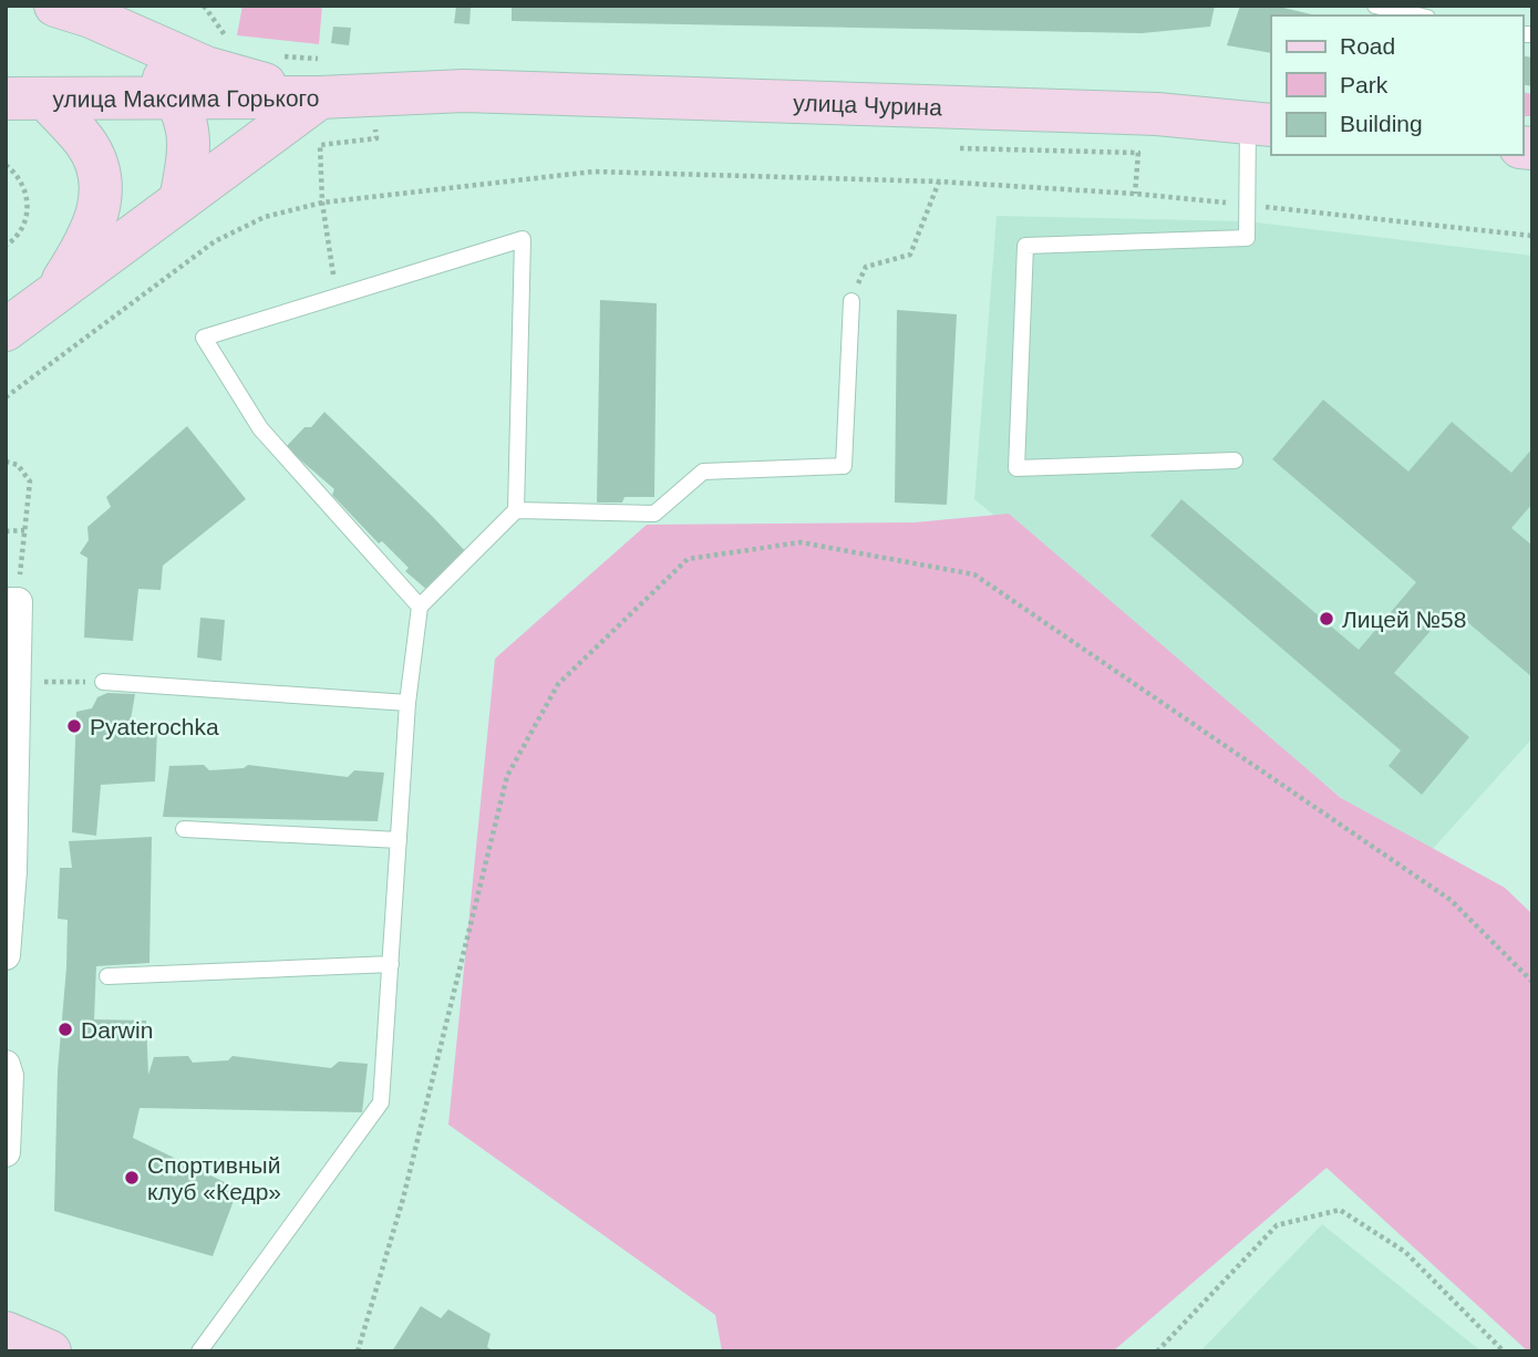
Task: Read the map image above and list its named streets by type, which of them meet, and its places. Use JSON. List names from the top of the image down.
{
  "streets": {
    "street": ["улица Максима Горького", "улица Чурина"]
  },
  "crossings": [
    ["улица Максима Горького", "улица Чурина"]
  ],
  "places": [
    "Лицей №58",
    "Pyaterochka",
    "Darwin",
    "Спортивный клуб «Кедр»"
  ],
  "legend": ["Road", "Park", "Building"]
}
